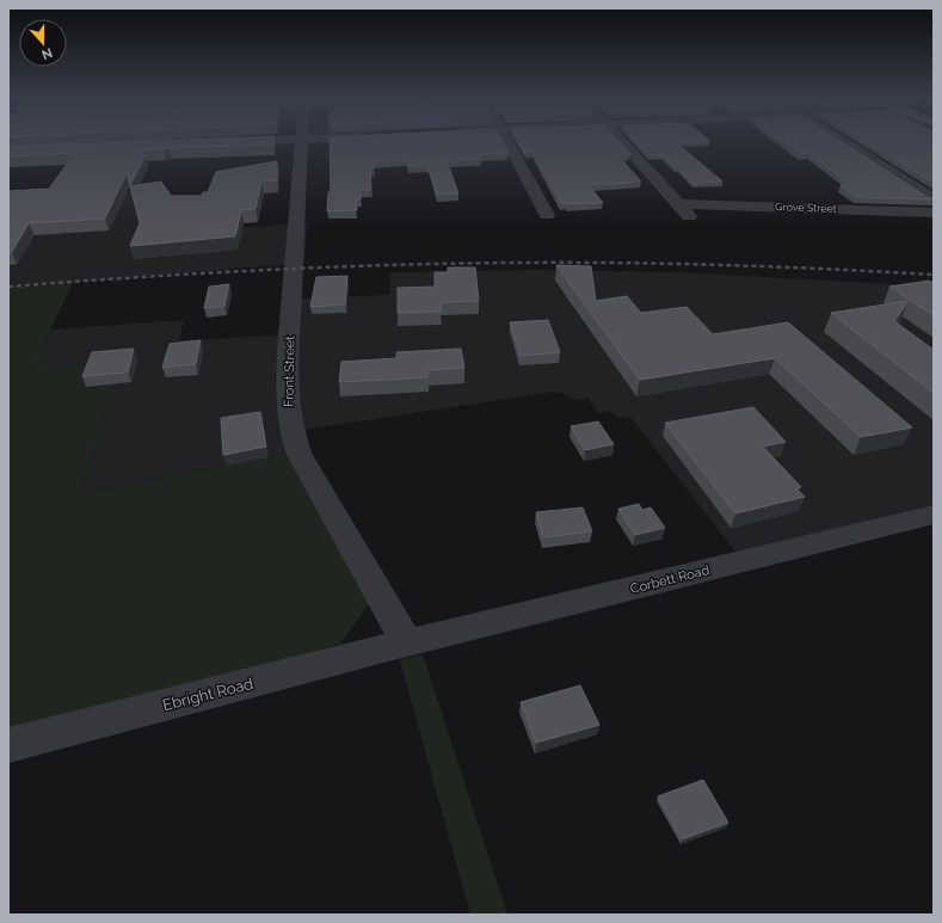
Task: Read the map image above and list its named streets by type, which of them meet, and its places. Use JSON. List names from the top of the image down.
{
  "streets": {
    "street": [
      "Grove Street",
      "Front Street",
      "Corbett Road",
      "Ebright Road"
    ]
  },
  "crossings": [
    ["Front Street", "Corbett Road"],
    ["Front Street", "Ebright Road"],
    ["Corbett Road", "Ebright Road"]
  ],
  "north": "bottom"
}
